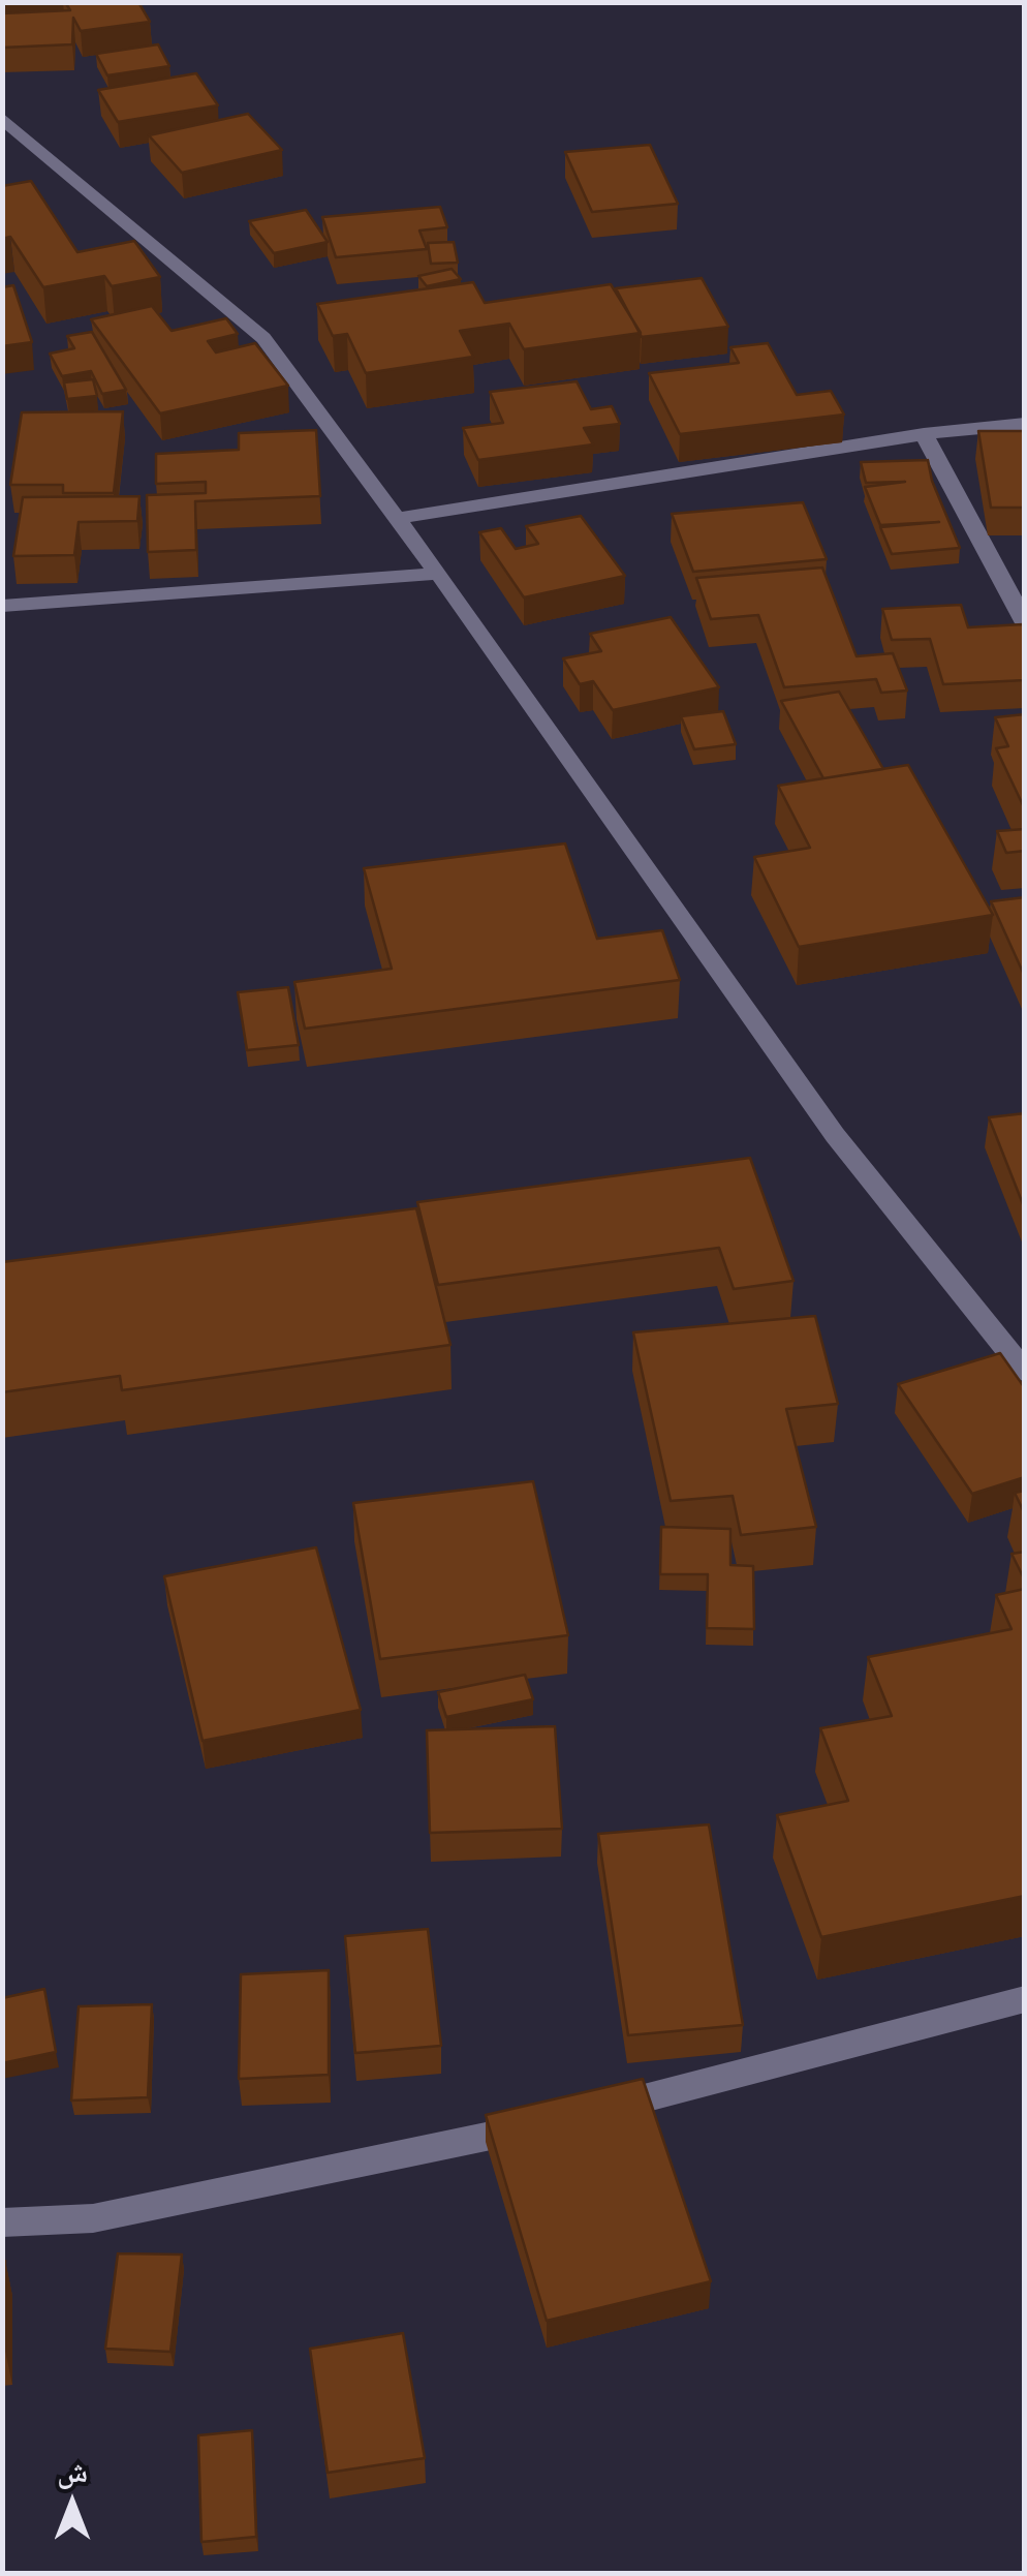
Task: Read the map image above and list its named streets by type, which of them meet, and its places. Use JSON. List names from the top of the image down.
{
  "north": "top"
}
